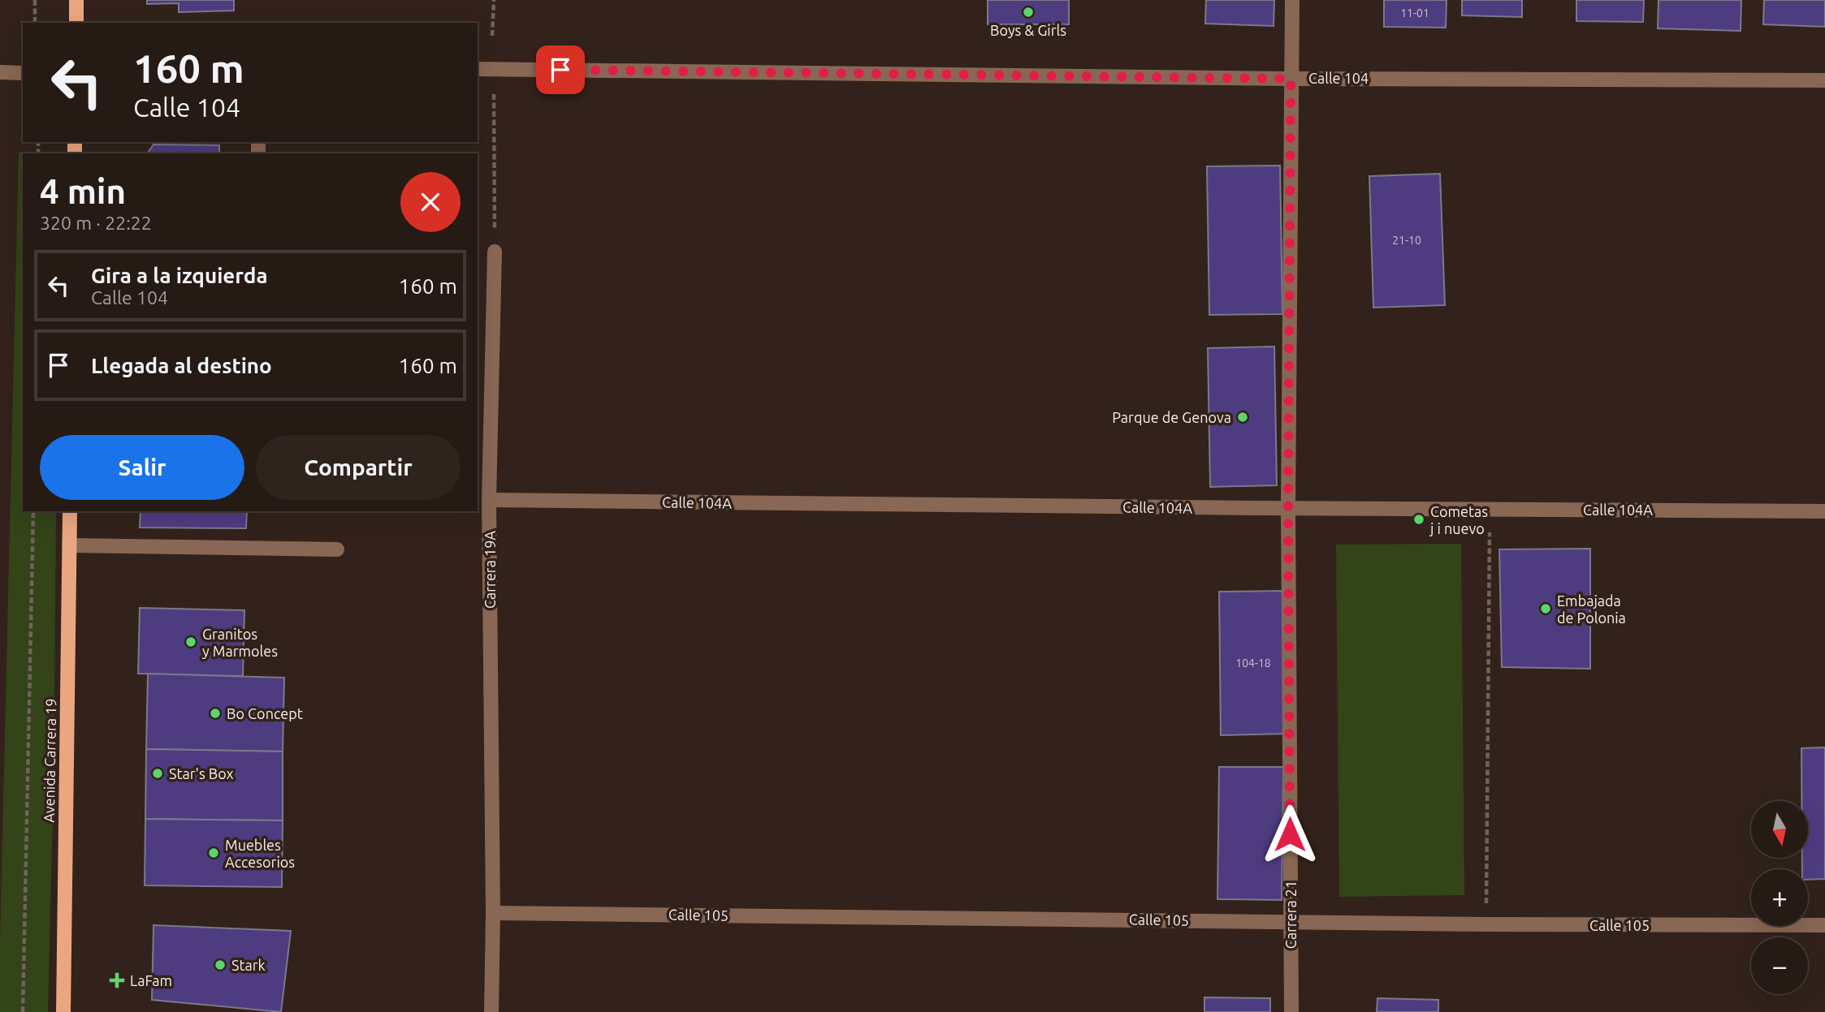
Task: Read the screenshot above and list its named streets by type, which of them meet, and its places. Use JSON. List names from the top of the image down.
{
  "streets": {
    "main road": ["Avenida Carrera 19"],
    "street": [
      "Calle 104",
      "Calle 104A",
      "Carrera 19A",
      "Calle 105",
      "Carrera 21"
    ]
  },
  "crossings": [
    ["Calle 104", "Carrera 21"],
    ["Calle 104A", "Carrera 19A"],
    ["Calle 104A", "Carrera 21"],
    ["Carrera 19A", "Calle 105"],
    ["Calle 105", "Carrera 21"]
  ],
  "places": {
    "other": [
      "Boys & Girls",
      "Parque de Genova",
      "Cometas j i nuevo",
      "Embajada de Polonia",
      "Granitos y Marmoles",
      "Bo Concept",
      "Star's Box",
      "Muebles Accesorios",
      "Stark"
    ],
    "health": ["LaFam"]
  },
  "house_numbers": ["11-01", "21-10", "104-18"],
  "north": "bottom",
  "page": {
    "turn": ["160 m", "Calle 104"],
    "heading": ["4 min", "320 m · 22:22"],
    "list": [
      {
        "name": "Gira a la izquierda",
        "note": "Calle 104",
        "value": "160 m"
      },
      {
        "name": "Llegada al destino",
        "value": "160 m"
      }
    ],
    "buttons": ["Salir", "Compartir"],
    "map_buttons": ["+", "−"]
  }
}
